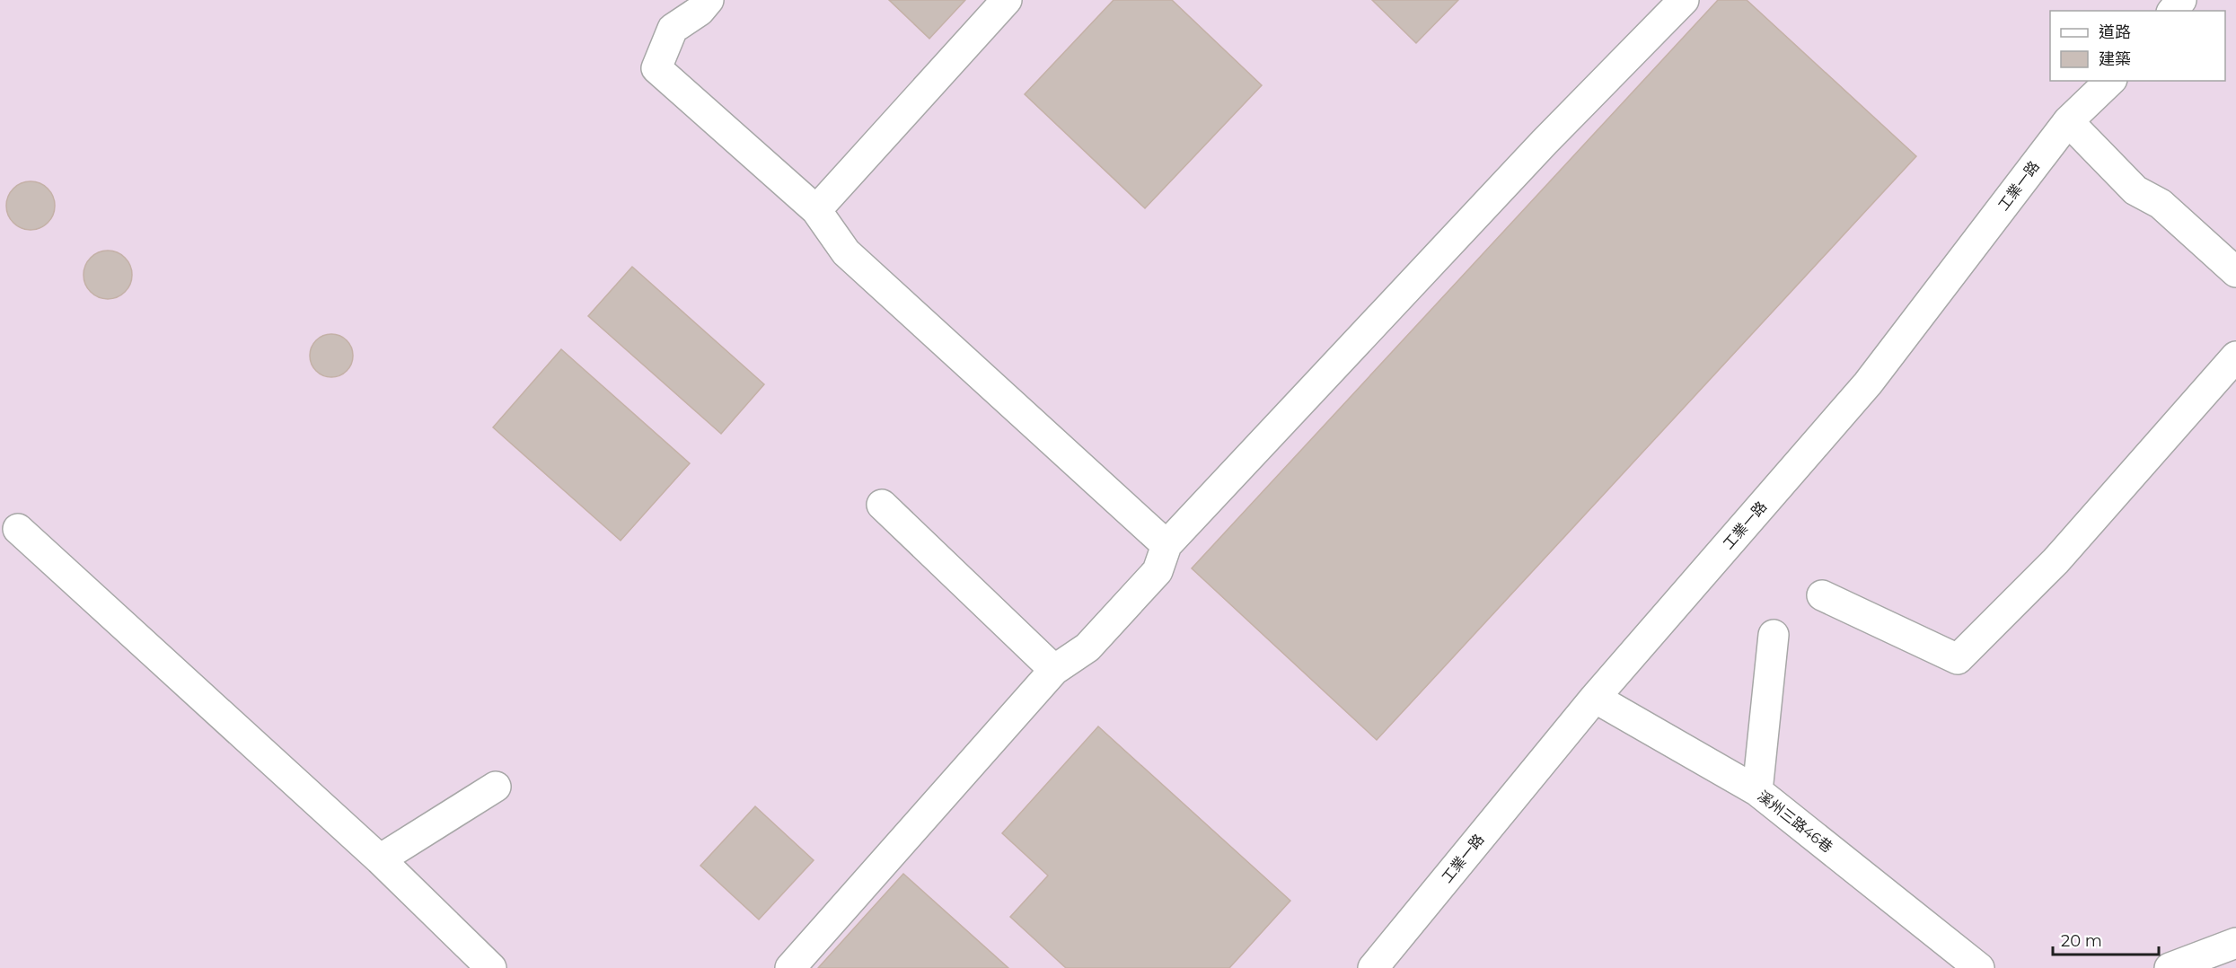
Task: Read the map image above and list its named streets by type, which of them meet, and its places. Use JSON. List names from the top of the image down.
{
  "streets": {
    "street": ["工業一路", "溪州三路46巷"]
  },
  "crossings": [
    ["工業一路", "溪州三路46巷"]
  ],
  "legend": ["道路", "建築"],
  "scale_bar": "20 m"
}
